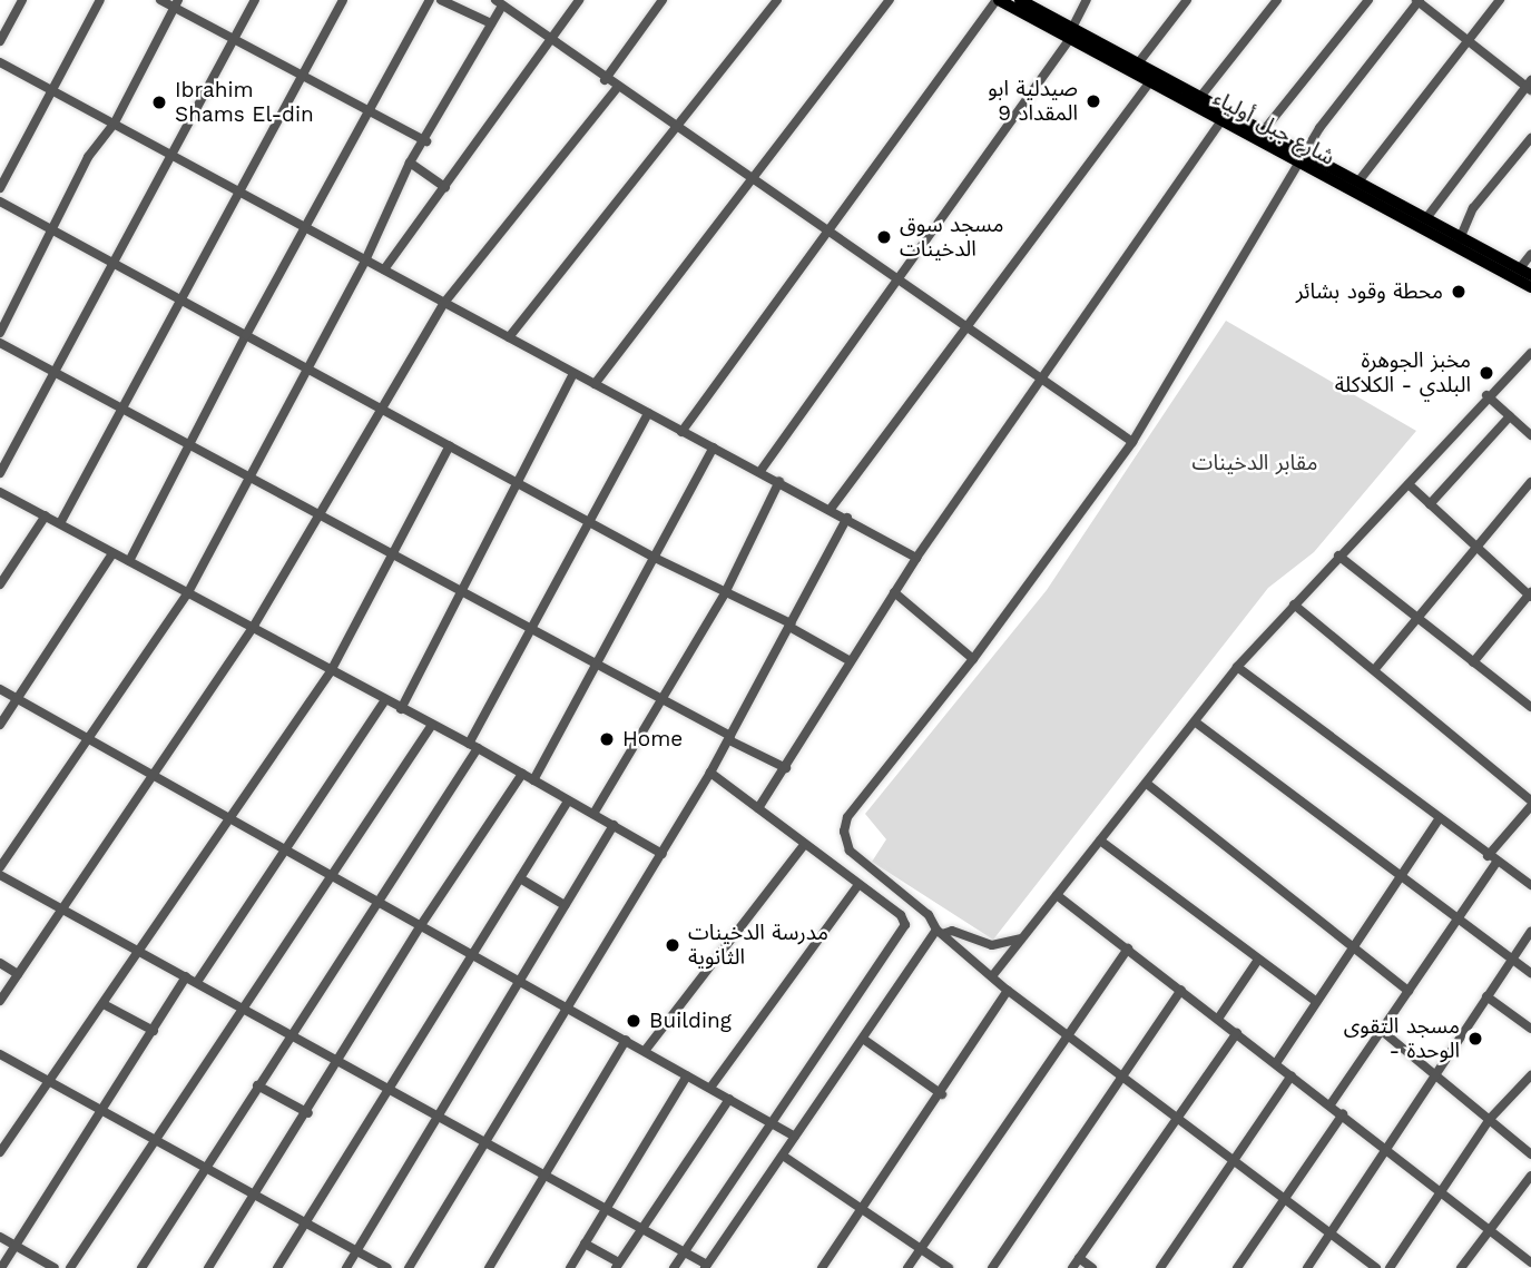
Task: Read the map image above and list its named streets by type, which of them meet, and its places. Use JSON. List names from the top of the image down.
{
  "streets": {
    "main road": ["شارع جبل أولياء"]
  },
  "parks": ["مقابر الدخينات"],
  "places": [
    "صيدلية ابو المقداد 9",
    "Ibrahim Shams El-din",
    "مسجد سوق الدخينات",
    "محطة وقود بشائر",
    "مخبز الجوهرة البلدي - الكلاكلة",
    "Home",
    "مدرسة الدخينات الثانوية",
    "Building",
    "مسجد التقوى - الوحدة"
  ]
}
